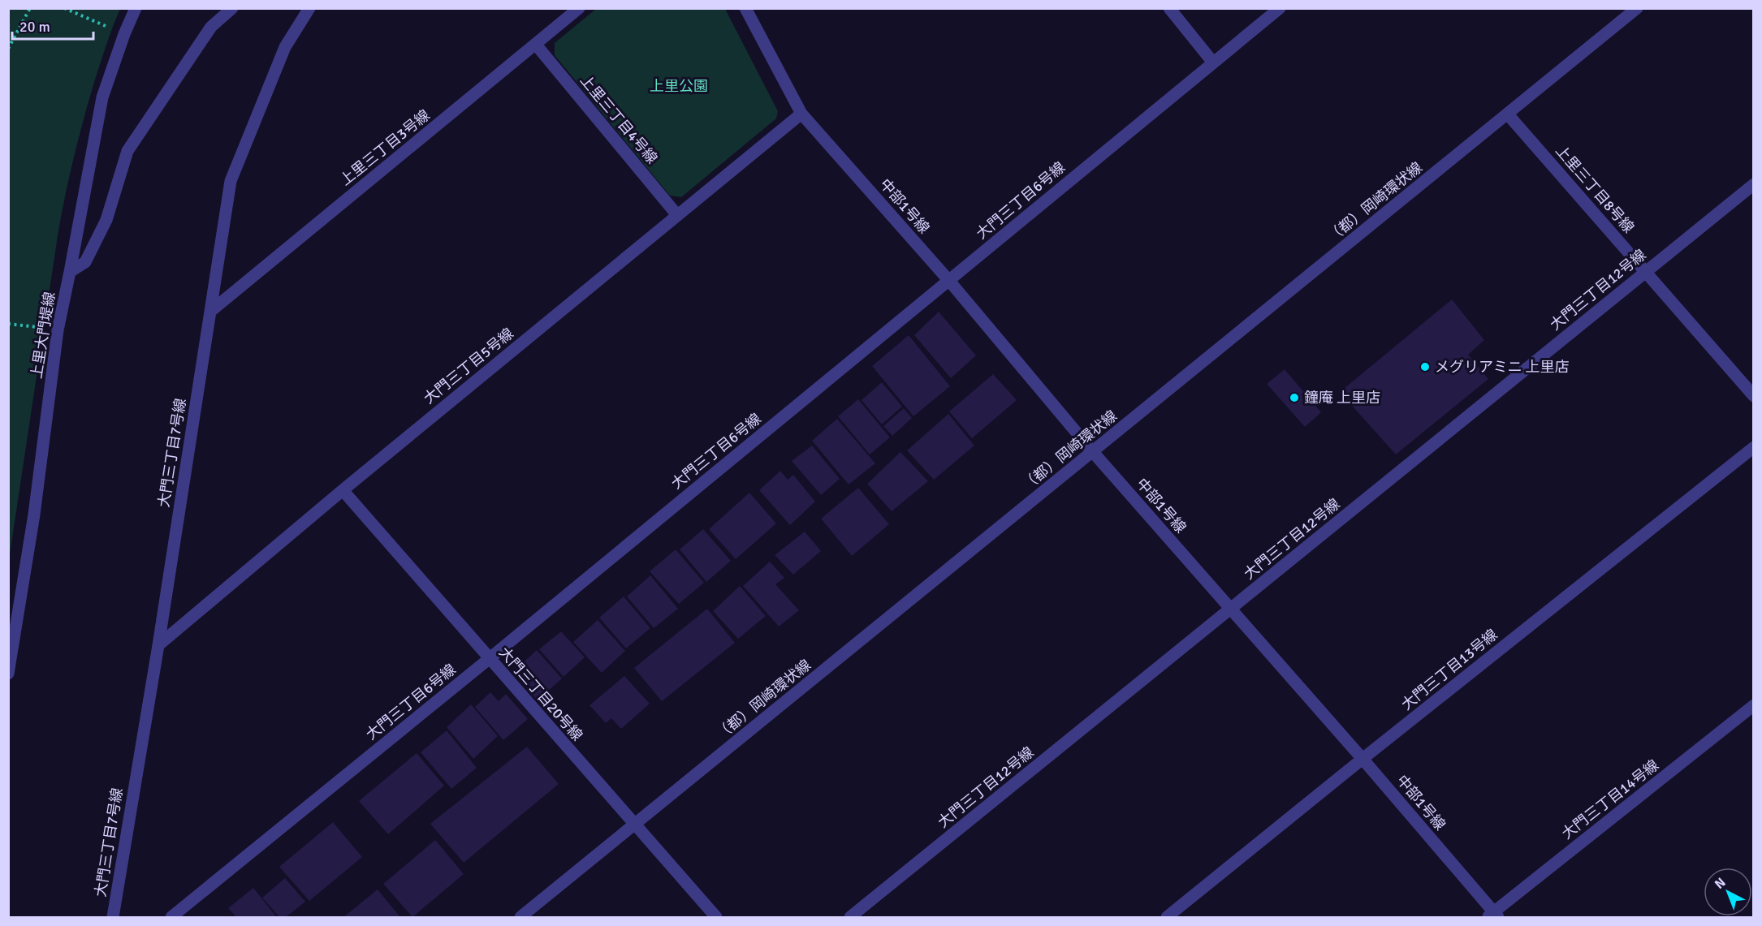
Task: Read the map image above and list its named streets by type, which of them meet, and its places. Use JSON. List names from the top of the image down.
{
  "streets": {
    "street": [
      "上里三丁目4号線",
      "上里三丁目3号線",
      "上里三丁目8号線",
      "大門三丁目6号線",
      "（都）岡崎環状線",
      "中部1号線",
      "大門三丁目12号線",
      "上里大門堤線",
      "大門三丁目5号線",
      "大門三丁目7号線",
      "大門三丁目13号線",
      "大門三丁目20号線",
      "大門三丁目14号線"
    ]
  },
  "crossings": [
    ["上里三丁目4号線", "上里三丁目3号線"],
    ["上里三丁目4号線", "大門三丁目5号線"],
    ["上里三丁目3号線", "大門三丁目7号線"],
    ["上里三丁目8号線", "（都）岡崎環状線"],
    ["上里三丁目8号線", "大門三丁目12号線"],
    ["大門三丁目6号線", "中部1号線"],
    ["大門三丁目6号線", "大門三丁目20号線"],
    ["（都）岡崎環状線", "中部1号線"],
    ["（都）岡崎環状線", "大門三丁目20号線"],
    ["中部1号線", "大門三丁目12号線"],
    ["中部1号線", "大門三丁目5号線"],
    ["中部1号線", "大門三丁目13号線"],
    ["中部1号線", "大門三丁目14号線"],
    ["大門三丁目5号線", "大門三丁目7号線"],
    ["大門三丁目5号線", "大門三丁目20号線"]
  ],
  "parks": ["上里公園"],
  "places": ["メグリアミニ 上里店", "鐘庵 上里店"],
  "scale_bar": "20 m",
  "north": "top left"
}
